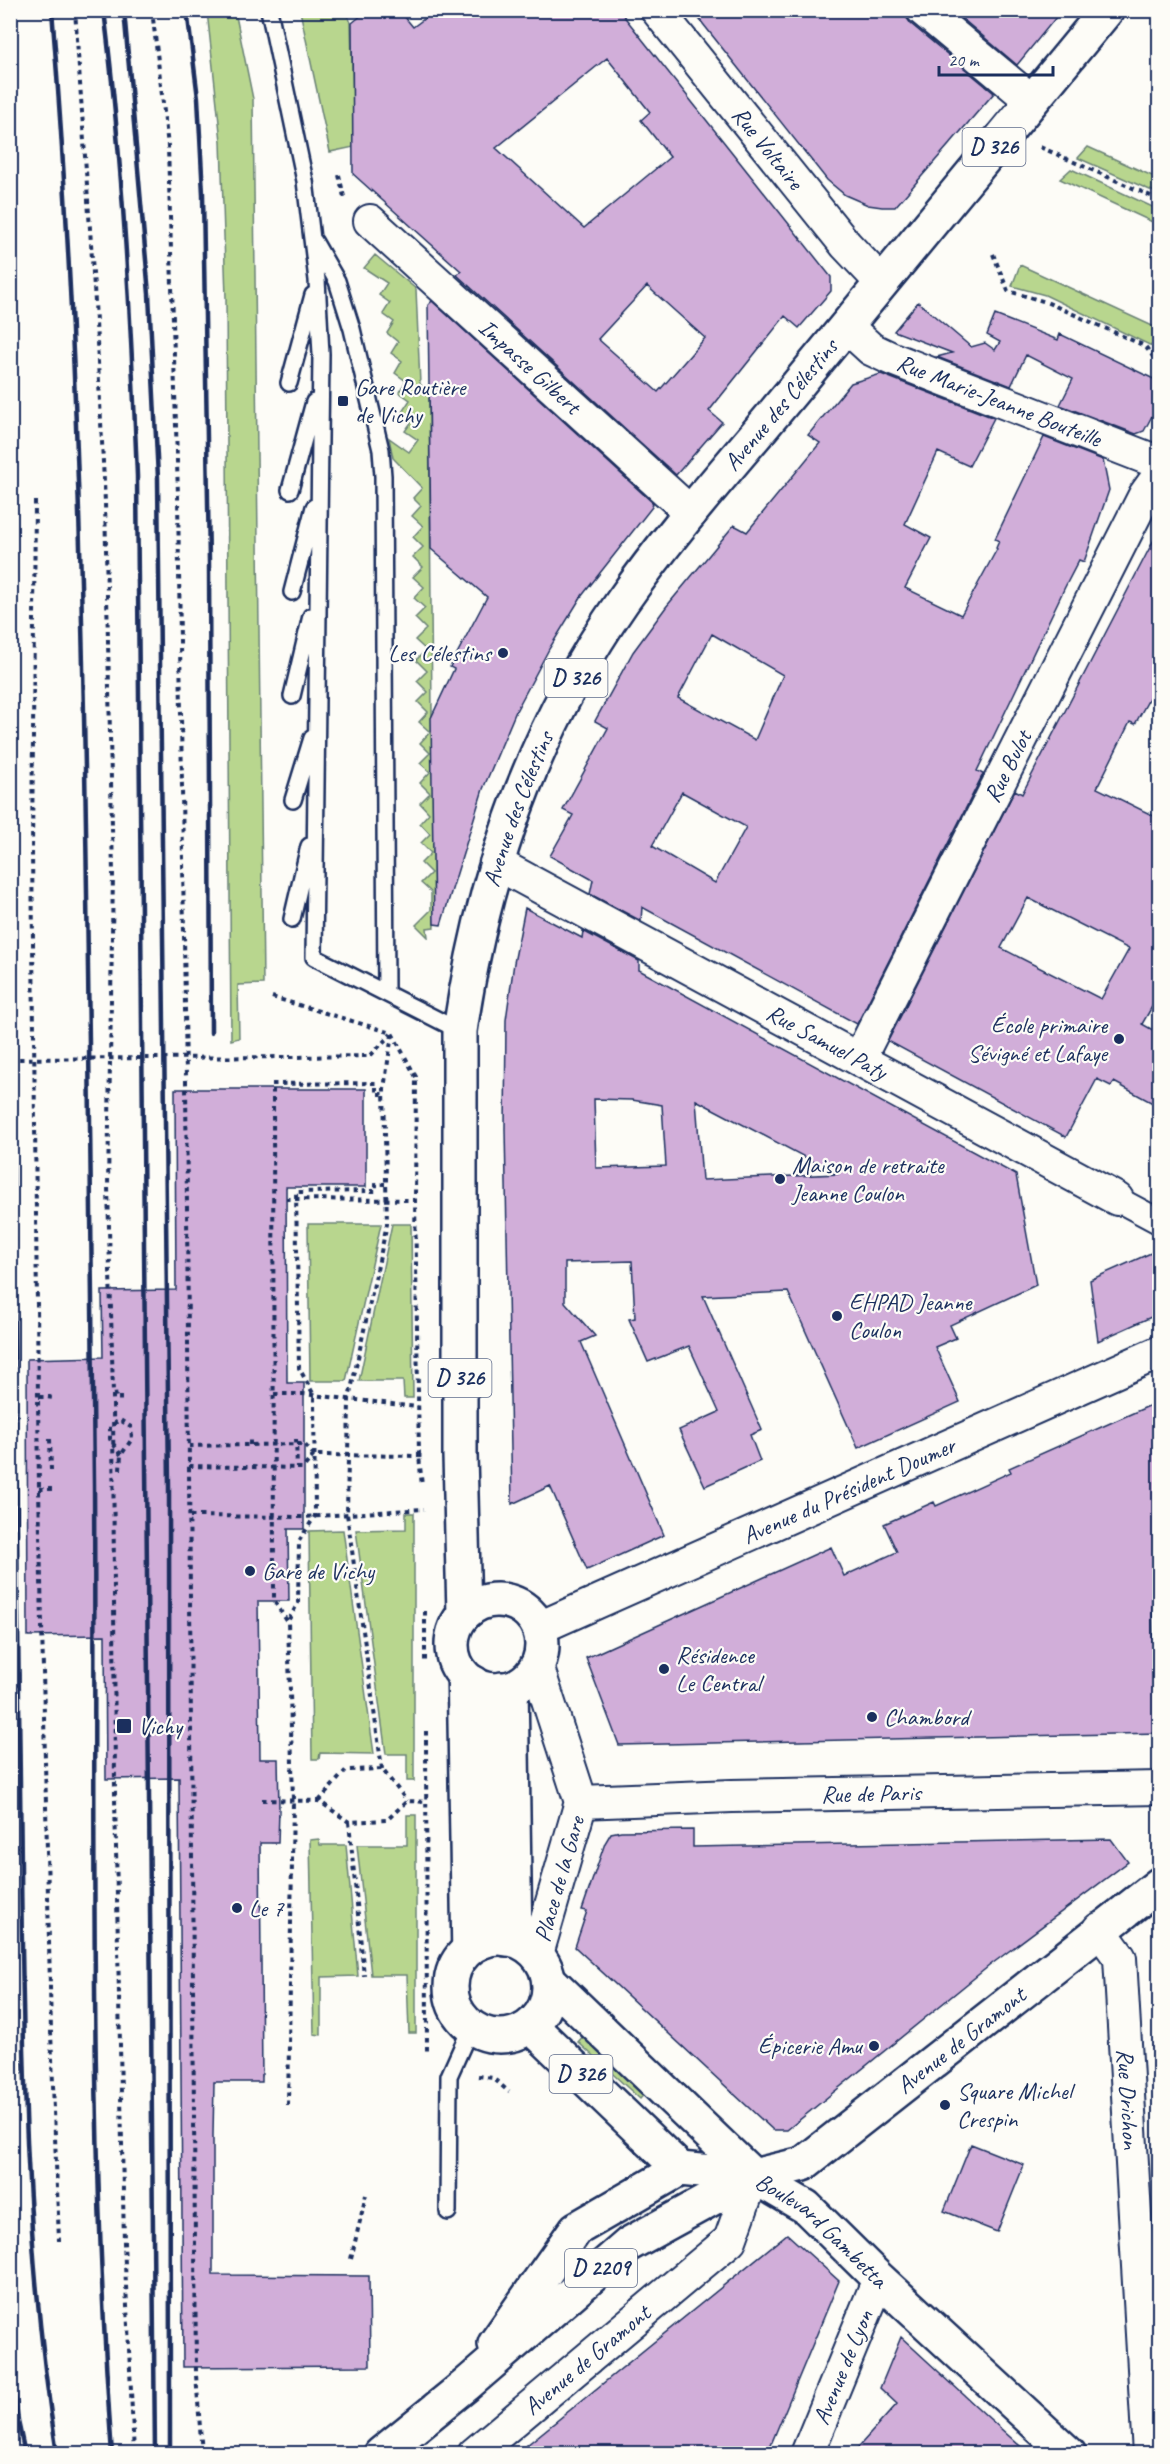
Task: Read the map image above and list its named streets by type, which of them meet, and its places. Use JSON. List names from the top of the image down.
{
  "streets": {
    "main road": [
      "D 326",
      "Avenue des Célestins",
      "Place de la Gare",
      "Avenue de Gramont",
      "Boulevard Gambetta",
      "D 2209"
    ],
    "street": [
      "Rue Voltaire",
      "Impasse Gilbert",
      "Rue Marie-Jeanne Bouteille",
      "Rue Bulot",
      "Rue Samuel Paty",
      "Avenue du Président Doumer",
      "Rue de Paris",
      "Rue Drichon",
      "Avenue de Lyon"
    ]
  },
  "crossings": [
    ["Rue Voltaire", "Avenue des Célestins"],
    ["D 326", "Place de la Gare"],
    ["D 326", "Avenue de Gramont"],
    ["D 326", "Boulevard Gambetta"],
    ["Impasse Gilbert", "Avenue des Célestins"],
    ["Rue Marie-Jeanne Bouteille", "Avenue des Célestins"],
    ["Avenue des Célestins", "Rue Samuel Paty"],
    ["Avenue des Célestins", "Avenue du Président Doumer"],
    ["Avenue des Célestins", "Place de la Gare"],
    ["Rue Bulot", "Rue Samuel Paty"],
    ["Avenue du Président Doumer", "Place de la Gare"],
    ["Rue de Paris", "Place de la Gare"],
    ["Place de la Gare", "Boulevard Gambetta"],
    ["Avenue de Gramont", "Rue Drichon"],
    ["Avenue de Gramont", "Boulevard Gambetta"],
    ["Boulevard Gambetta", "Avenue de Lyon"]
  ],
  "places": {
    "transit": ["Gare Routière de Vichy", "Vichy"],
    "other": [
      "Les Célestins",
      "École primaire Sévigné et Lafaye",
      "Maison de retraite Jeanne Coulon",
      "EHPAD Jeanne Coulon",
      "Gare de Vichy",
      "Résidence Le Central",
      "Chambord",
      "Le 7",
      "Épicerie Amu",
      "Square Michel Crespin"
    ]
  },
  "scale_bar": "20 m"
}
